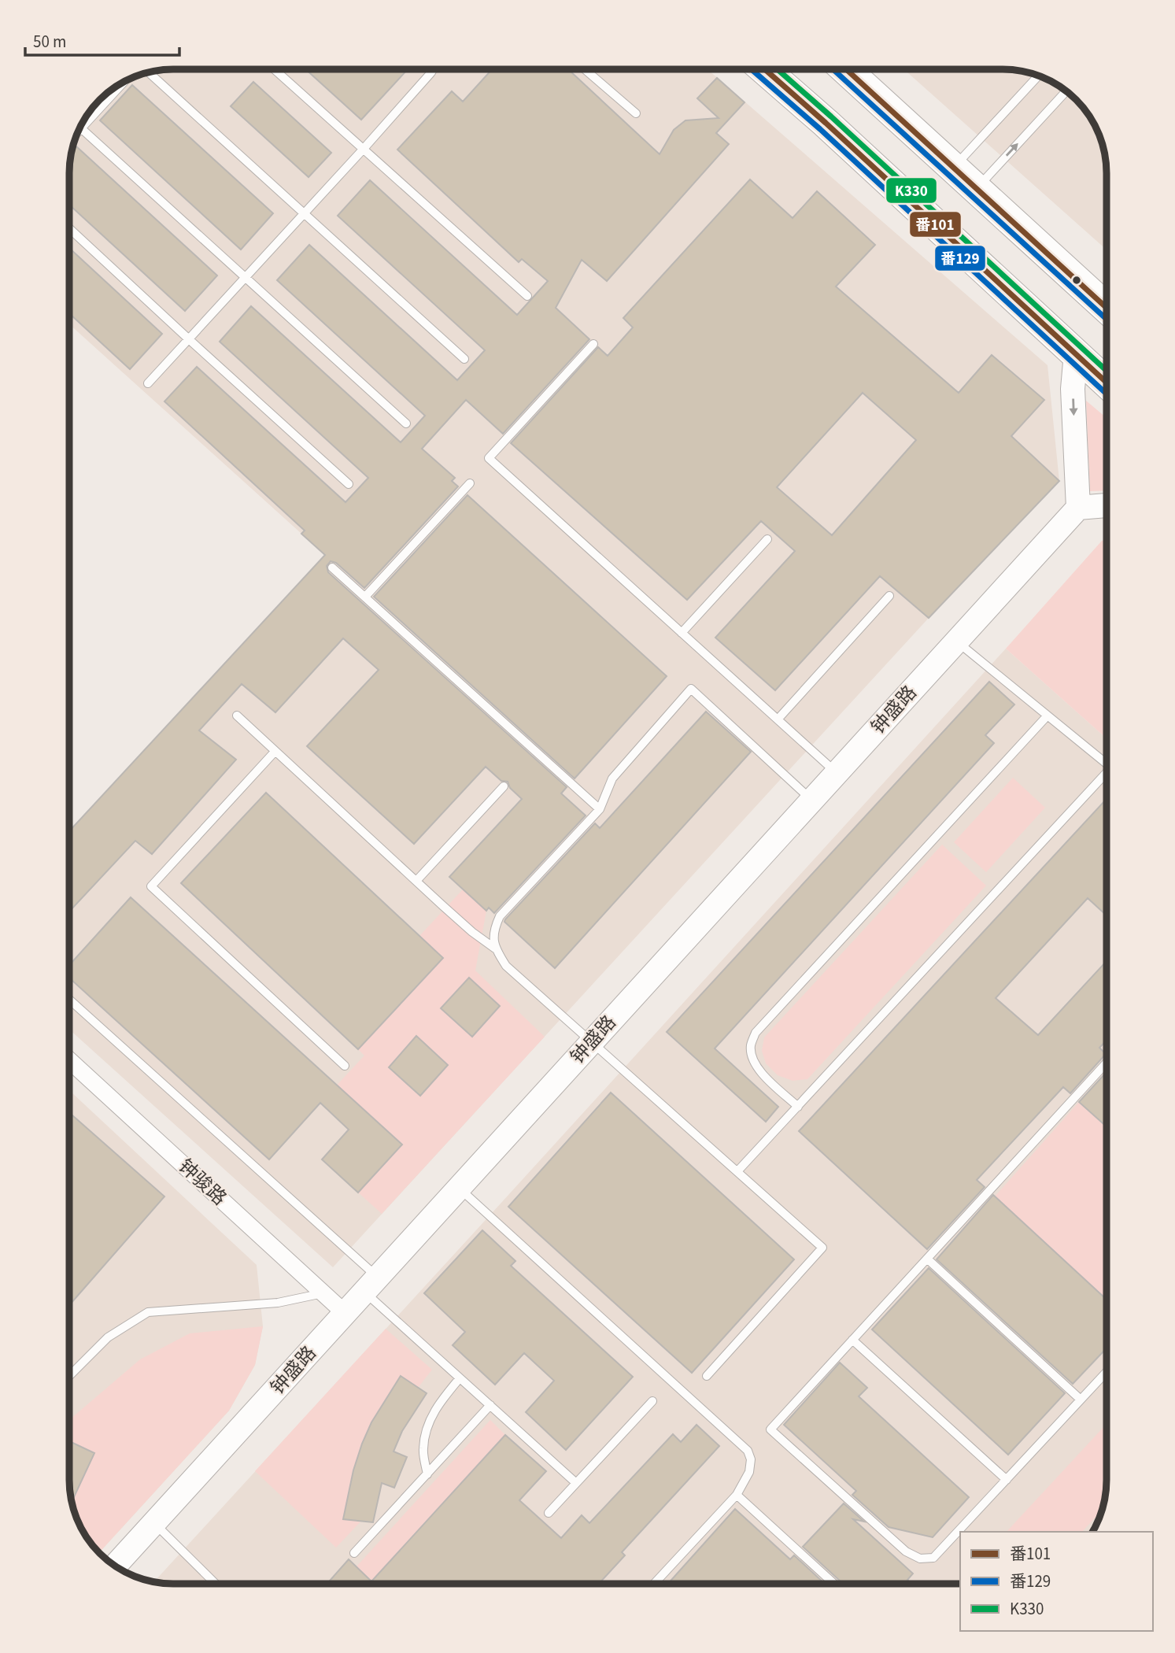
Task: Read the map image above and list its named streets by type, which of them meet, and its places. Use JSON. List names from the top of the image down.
{
  "streets": {
    "street": ["钟盛路", "钟骏路"]
  },
  "crossings": [
    ["钟盛路", "钟骏路"]
  ],
  "lines": ["transit line 番101", "transit line 番129", "transit line K330"],
  "legend": ["番101", "番129", "K330"],
  "scale_bar": "50 m"
}
